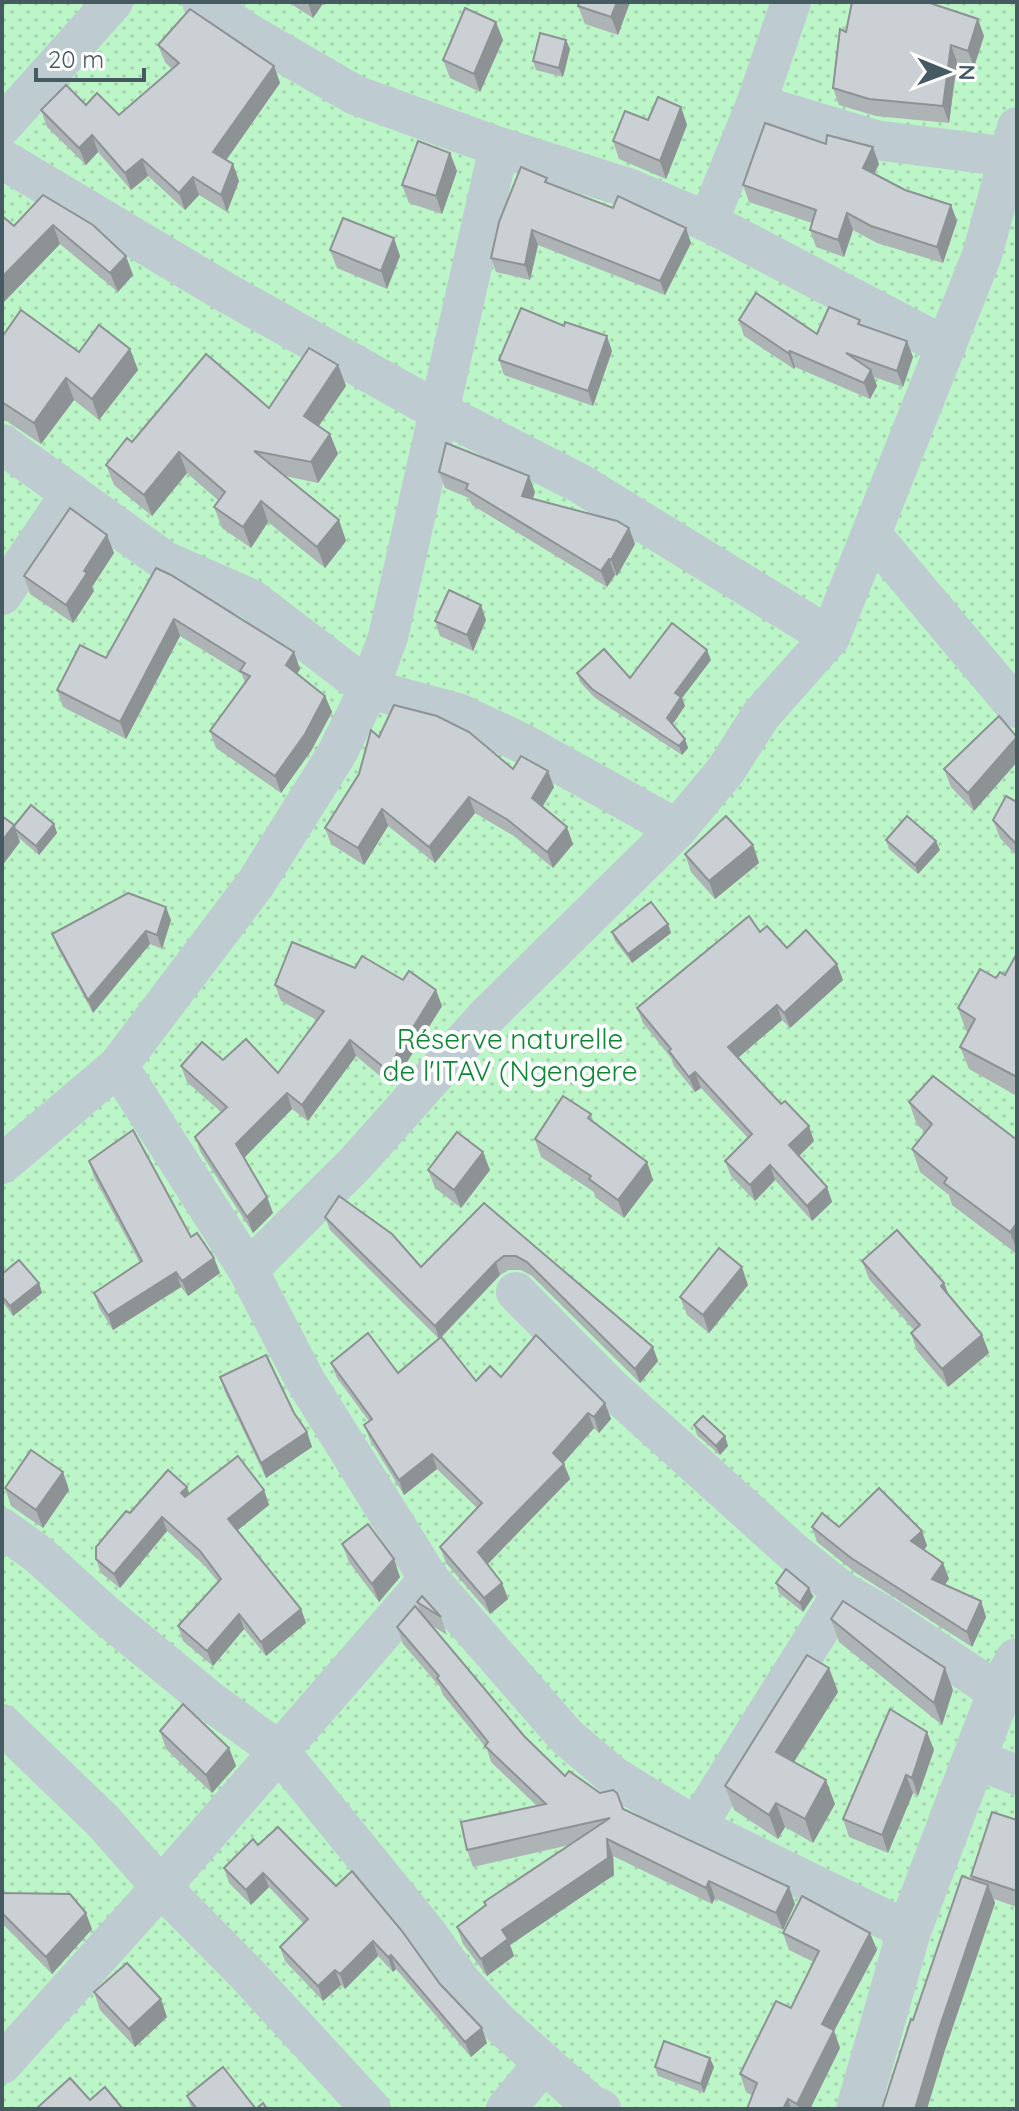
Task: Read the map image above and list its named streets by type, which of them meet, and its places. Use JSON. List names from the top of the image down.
{
  "parks": ["Réserve naturelle de l'ITAV (Ngengere"],
  "scale_bar": "20 m",
  "north": "right"
}
